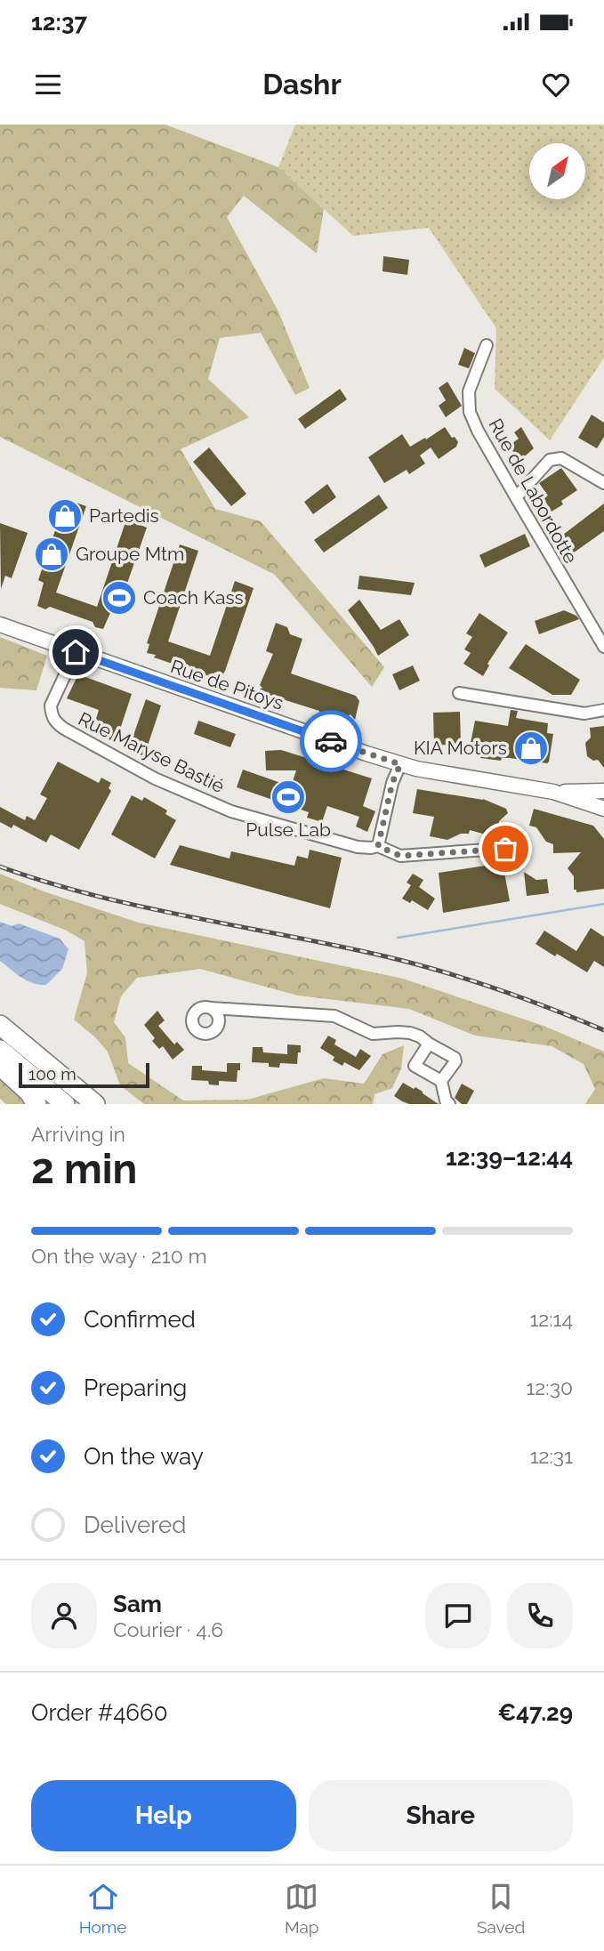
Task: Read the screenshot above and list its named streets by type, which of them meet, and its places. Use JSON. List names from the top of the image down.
{
  "streets": {
    "street": ["Rue de Labordotte", "Rue de Pitoys", "Rue Maryse Bastié"]
  },
  "crossings": [
    ["Rue de Pitoys", "Rue Maryse Bastié"]
  ],
  "places": {
    "shop": ["Partedis", "Groupe Mtm", "KIA Motors"],
    "sports": ["Coach Kass", "Pulse Lab"]
  },
  "scale_bar": "100 m",
  "north": "top right",
  "page": {
    "status": "12:37",
    "header": "Dashr",
    "scale": "100 m",
    "heading": ["2 min", "Arriving in", "12:39–12:44"],
    "panel": [
      "Sam",
      "Courier · 4.6",
      "Order #4660",
      "€47.29"
    ],
    "bar": "On the way · 210 m",
    "list": [
      ["Confirmed", "12:14"],
      ["Preparing", "12:30"],
      ["On the way", "12:31"],
      "Delivered"
    ],
    "buttons": ["Help", "Share"],
    "tabs": ["Home", "Map", "Saved"]
  }
}
